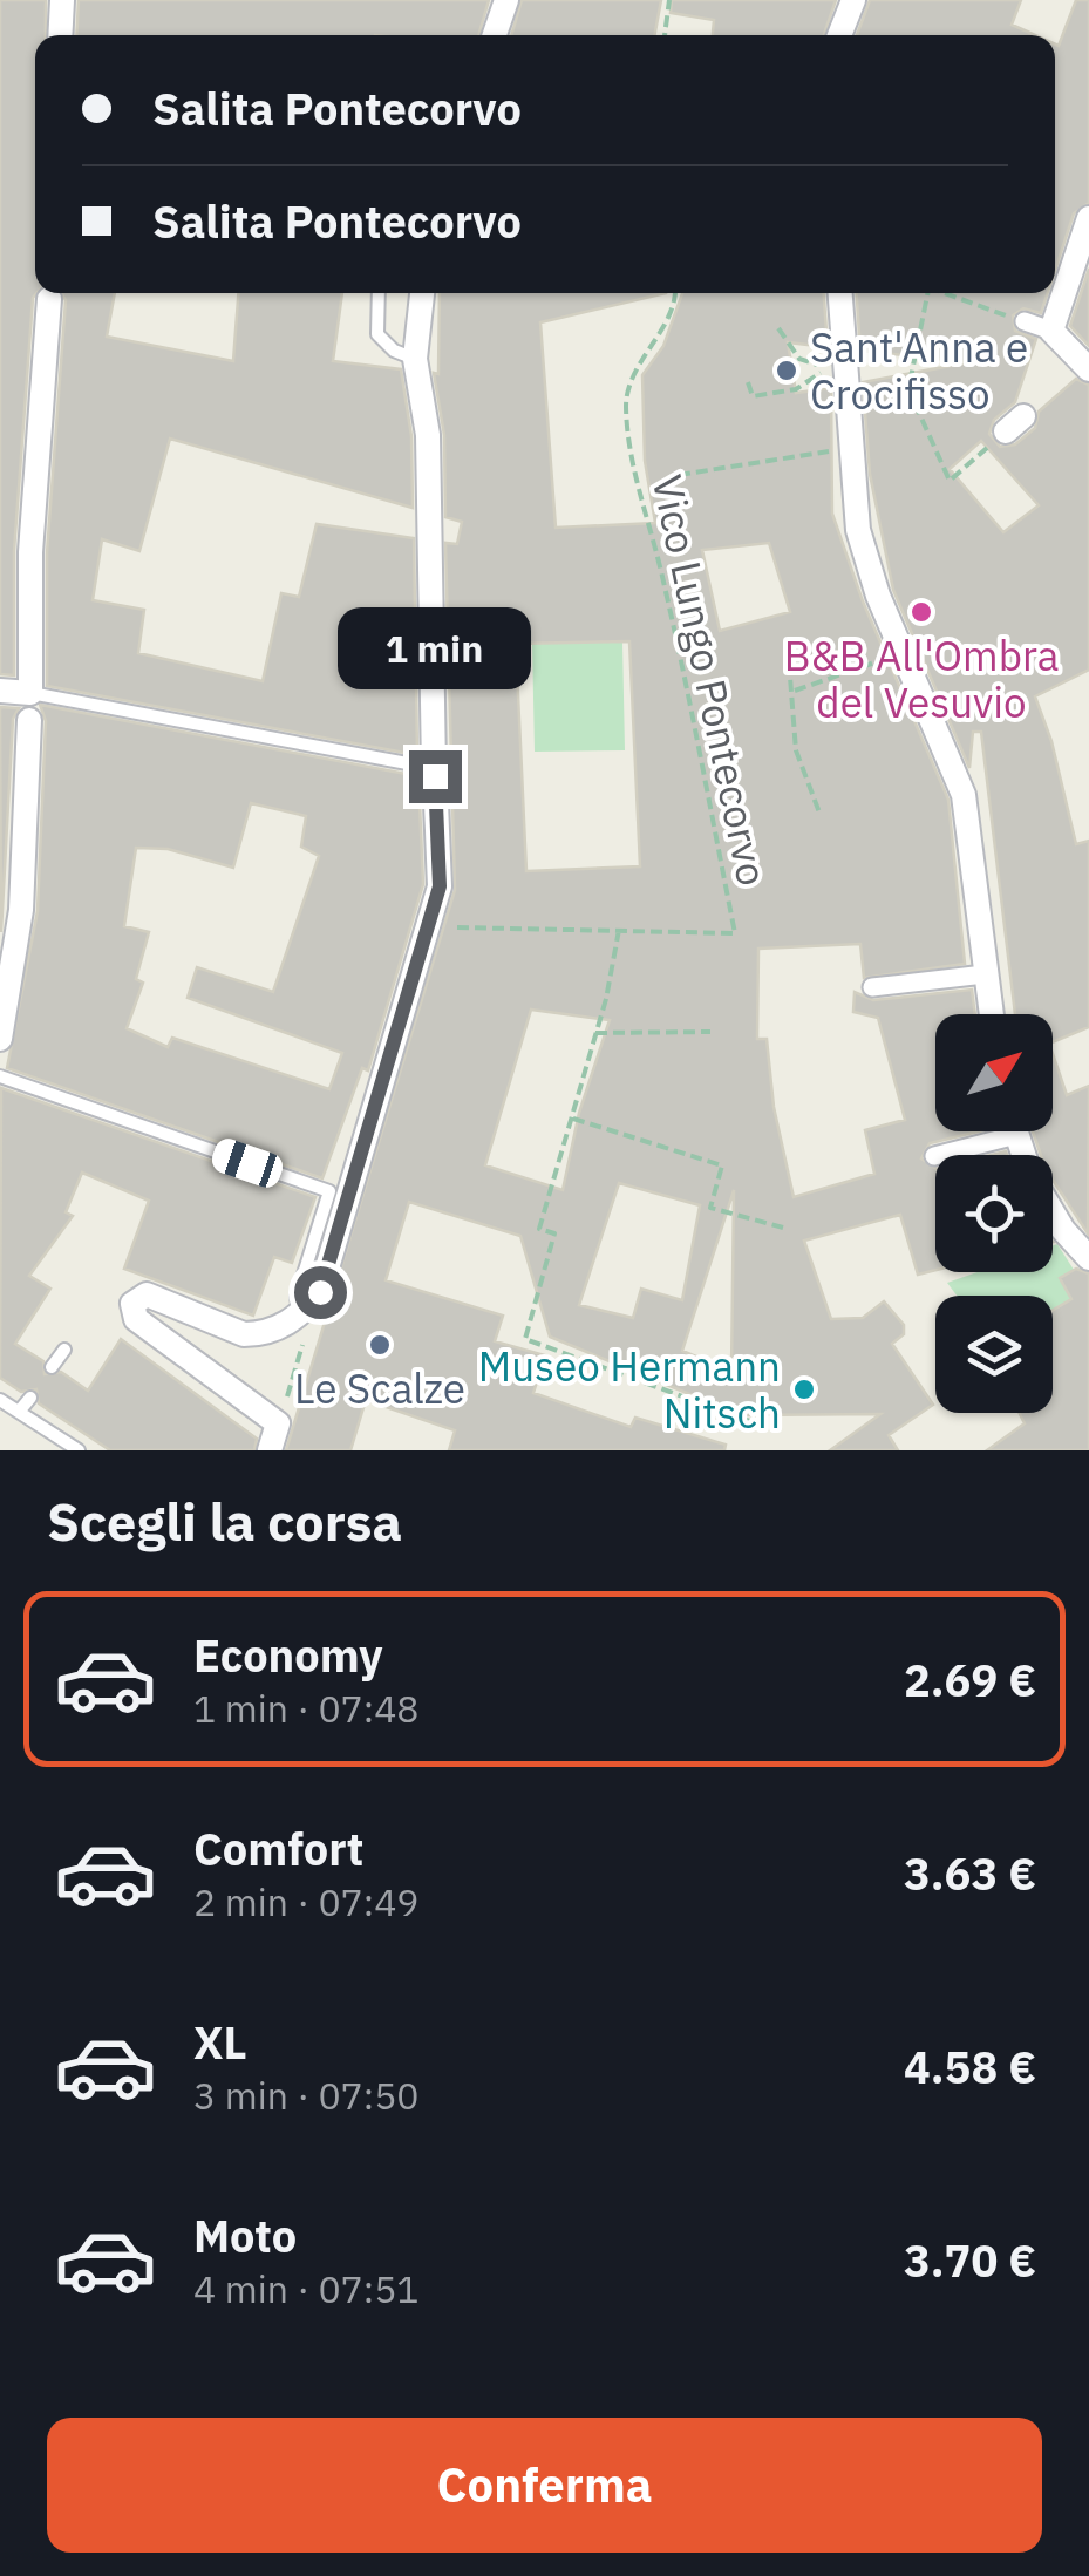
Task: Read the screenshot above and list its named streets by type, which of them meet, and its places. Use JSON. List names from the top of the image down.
{
  "streets": {
    "path": ["Vico Lungo Pontecorvo"]
  },
  "places": [
    "Sant'Anna e Crocifisso",
    "B&B All'Ombra del Vesuvio",
    "Le Scalze",
    "Museo Hermann Nitsch"
  ],
  "north": "top right",
  "page": {
    "banner": ["Salita Pontecorvo", "Salita Pontecorvo"],
    "bubble": "1 min",
    "heading": "Scegli la corsa",
    "list": [
      {
        "name": "Economy",
        "note": "1 min · 07:48",
        "value": "2.69 €"
      },
      {
        "name": "Comfort",
        "note": "2 min · 07:49",
        "value": "3.63 €"
      },
      {
        "name": "XL",
        "note": "3 min · 07:50",
        "value": "4.58 €"
      },
      {
        "name": "Moto",
        "note": "4 min · 07:51",
        "value": "3.70 €"
      }
    ],
    "buttons": "Conferma"
  }
}
